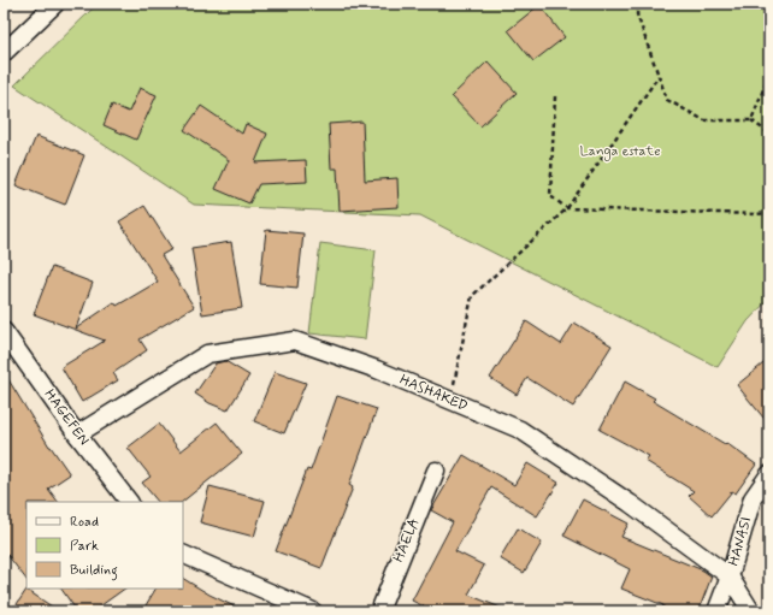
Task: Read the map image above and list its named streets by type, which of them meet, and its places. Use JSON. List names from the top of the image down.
{
  "streets": {
    "street": [
      "HASHAKED",
      "HAGEFEN",
      "HAELA",
      "HANASI"
    ]
  },
  "crossings": [
    ["HASHAKED", "HAGEFEN"],
    ["HASHAKED", "HANASI"]
  ],
  "parks": ["Langa estate"],
  "legend": ["Road", "Park", "Building"]
}
